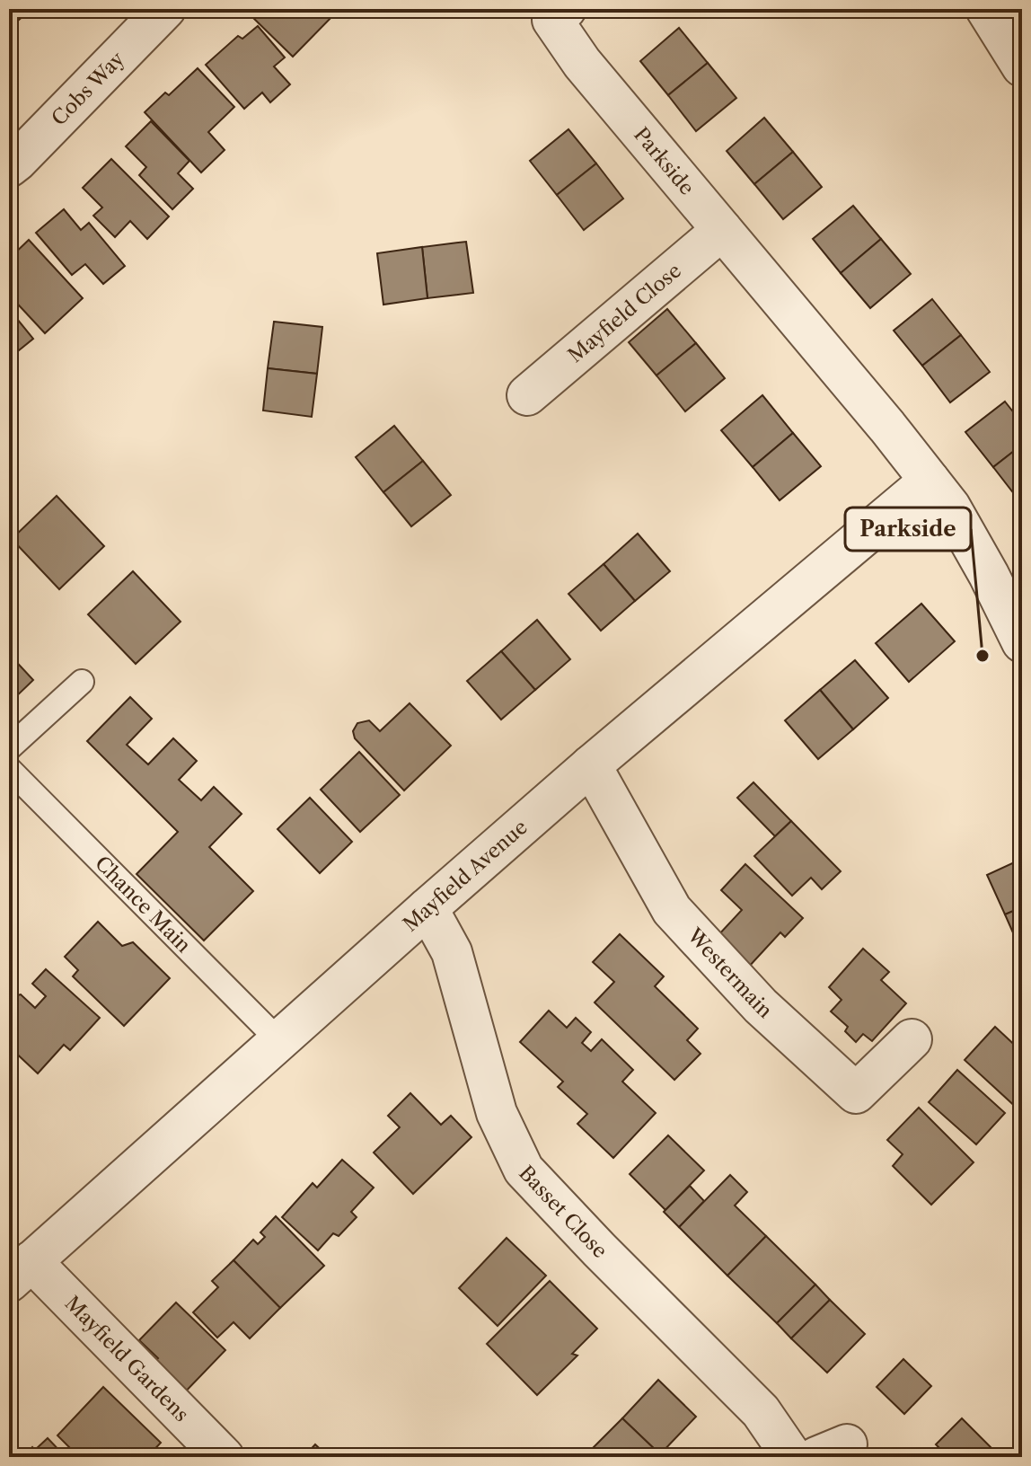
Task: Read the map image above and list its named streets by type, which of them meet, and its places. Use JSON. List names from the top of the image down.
{
  "streets": {
    "street": [
      "Cobs Way",
      "Parkside",
      "Mayfield Close",
      "Mayfield Avenue",
      "Westermain",
      "Basset Close",
      "Mayfield Gardens"
    ],
    "lane": ["Chance Main"]
  },
  "crossings": [
    ["Parkside", "Mayfield Close"],
    ["Parkside", "Mayfield Avenue"],
    ["Mayfield Avenue", "Chance Main"],
    ["Mayfield Avenue", "Westermain"],
    ["Mayfield Avenue", "Basset Close"],
    ["Mayfield Avenue", "Mayfield Gardens"]
  ],
  "places": ["Parkside"]
}
